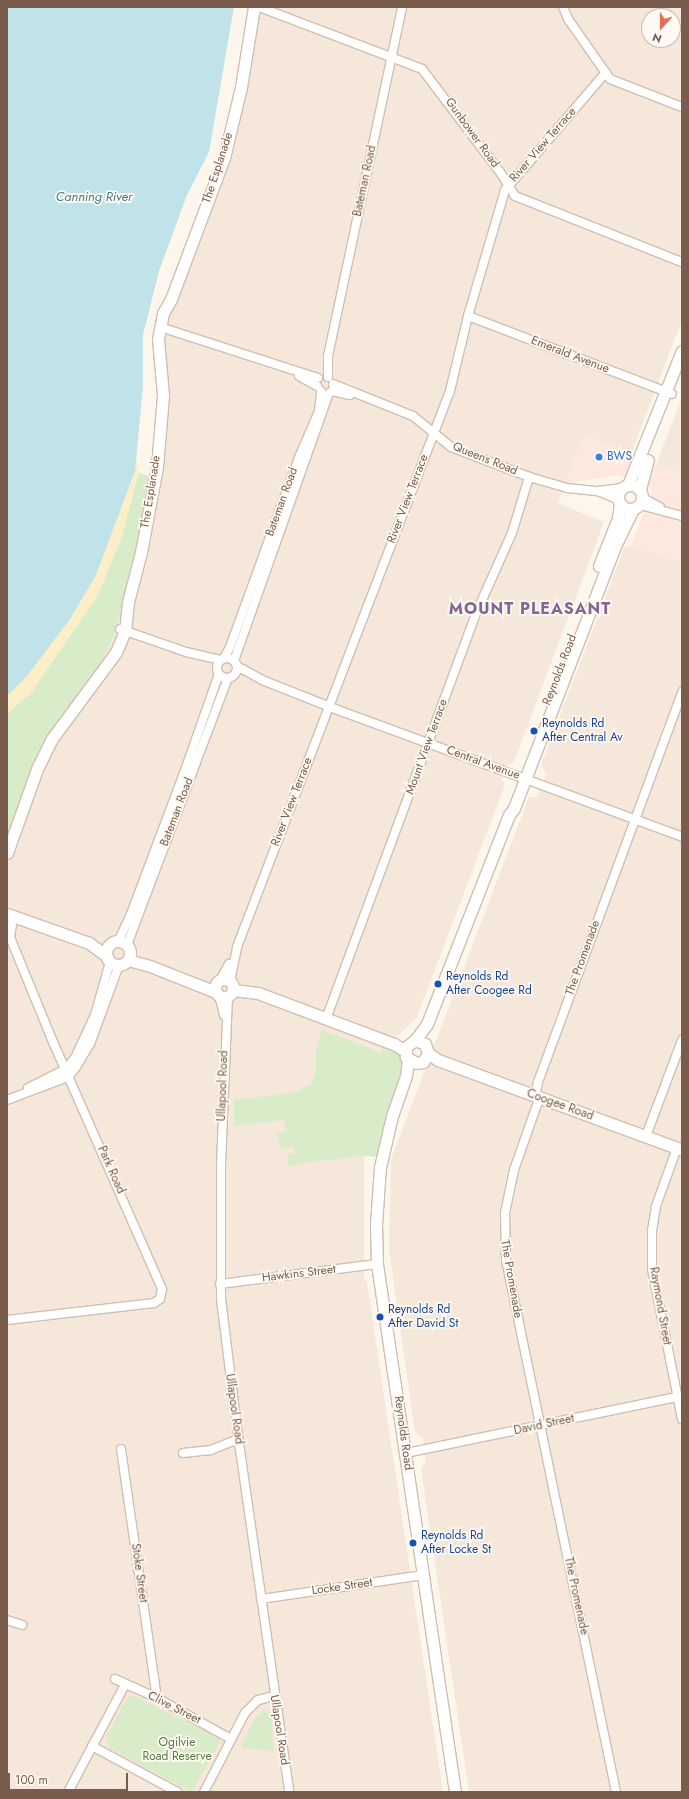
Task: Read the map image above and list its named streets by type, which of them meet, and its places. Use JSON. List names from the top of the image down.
{
  "streets": {
    "street": [
      "Gunbower Road",
      "River View Terrace",
      "The Esplanade",
      "Bateman Road",
      "Emerald Avenue",
      "Queens Road",
      "Reynolds Road",
      "Mount View Terrace",
      "Central Avenue",
      "The Promenade",
      "Ullapool Road",
      "Coogee Road",
      "Park Road",
      "Hawkins Street",
      "Raymond Street",
      "David Street",
      "Stoke Street",
      "Locke Street",
      "Clive Street"
    ]
  },
  "crossings": [
    ["Gunbower Road", "River View Terrace"],
    ["Gunbower Road", "The Esplanade"],
    ["Gunbower Road", "Bateman Road"],
    ["River View Terrace", "Emerald Avenue"],
    ["River View Terrace", "Queens Road"],
    ["River View Terrace", "Central Avenue"],
    ["River View Terrace", "Ullapool Road"],
    ["The Esplanade", "Queens Road"],
    ["Bateman Road", "Queens Road"],
    ["Bateman Road", "Central Avenue"],
    ["Bateman Road", "Park Road"],
    ["Emerald Avenue", "Reynolds Road"],
    ["Queens Road", "Reynolds Road"],
    ["Queens Road", "Mount View Terrace"],
    ["Reynolds Road", "Central Avenue"],
    ["Reynolds Road", "Coogee Road"],
    ["Reynolds Road", "Hawkins Street"],
    ["Reynolds Road", "David Street"],
    ["Reynolds Road", "Locke Street"],
    ["Mount View Terrace", "Central Avenue"],
    ["Central Avenue", "The Promenade"],
    ["The Promenade", "Coogee Road"],
    ["The Promenade", "David Street"],
    ["Ullapool Road", "Hawkins Street"],
    ["Ullapool Road", "Locke Street"],
    ["Coogee Road", "Raymond Street"],
    ["Raymond Street", "David Street"],
    ["Stoke Street", "Clive Street"]
  ],
  "districts": ["MOUNT PLEASANT"],
  "water": ["Canning River"],
  "parks": ["Ogilvie Road Reserve"],
  "places": [
    "BWS",
    "Reynolds Rd After Central Av",
    "Reynolds Rd After Coogee Rd",
    "Reynolds Rd After David St",
    "Reynolds Rd After Locke St"
  ],
  "scale_bar": "100 m",
  "north": "bottom"
}
